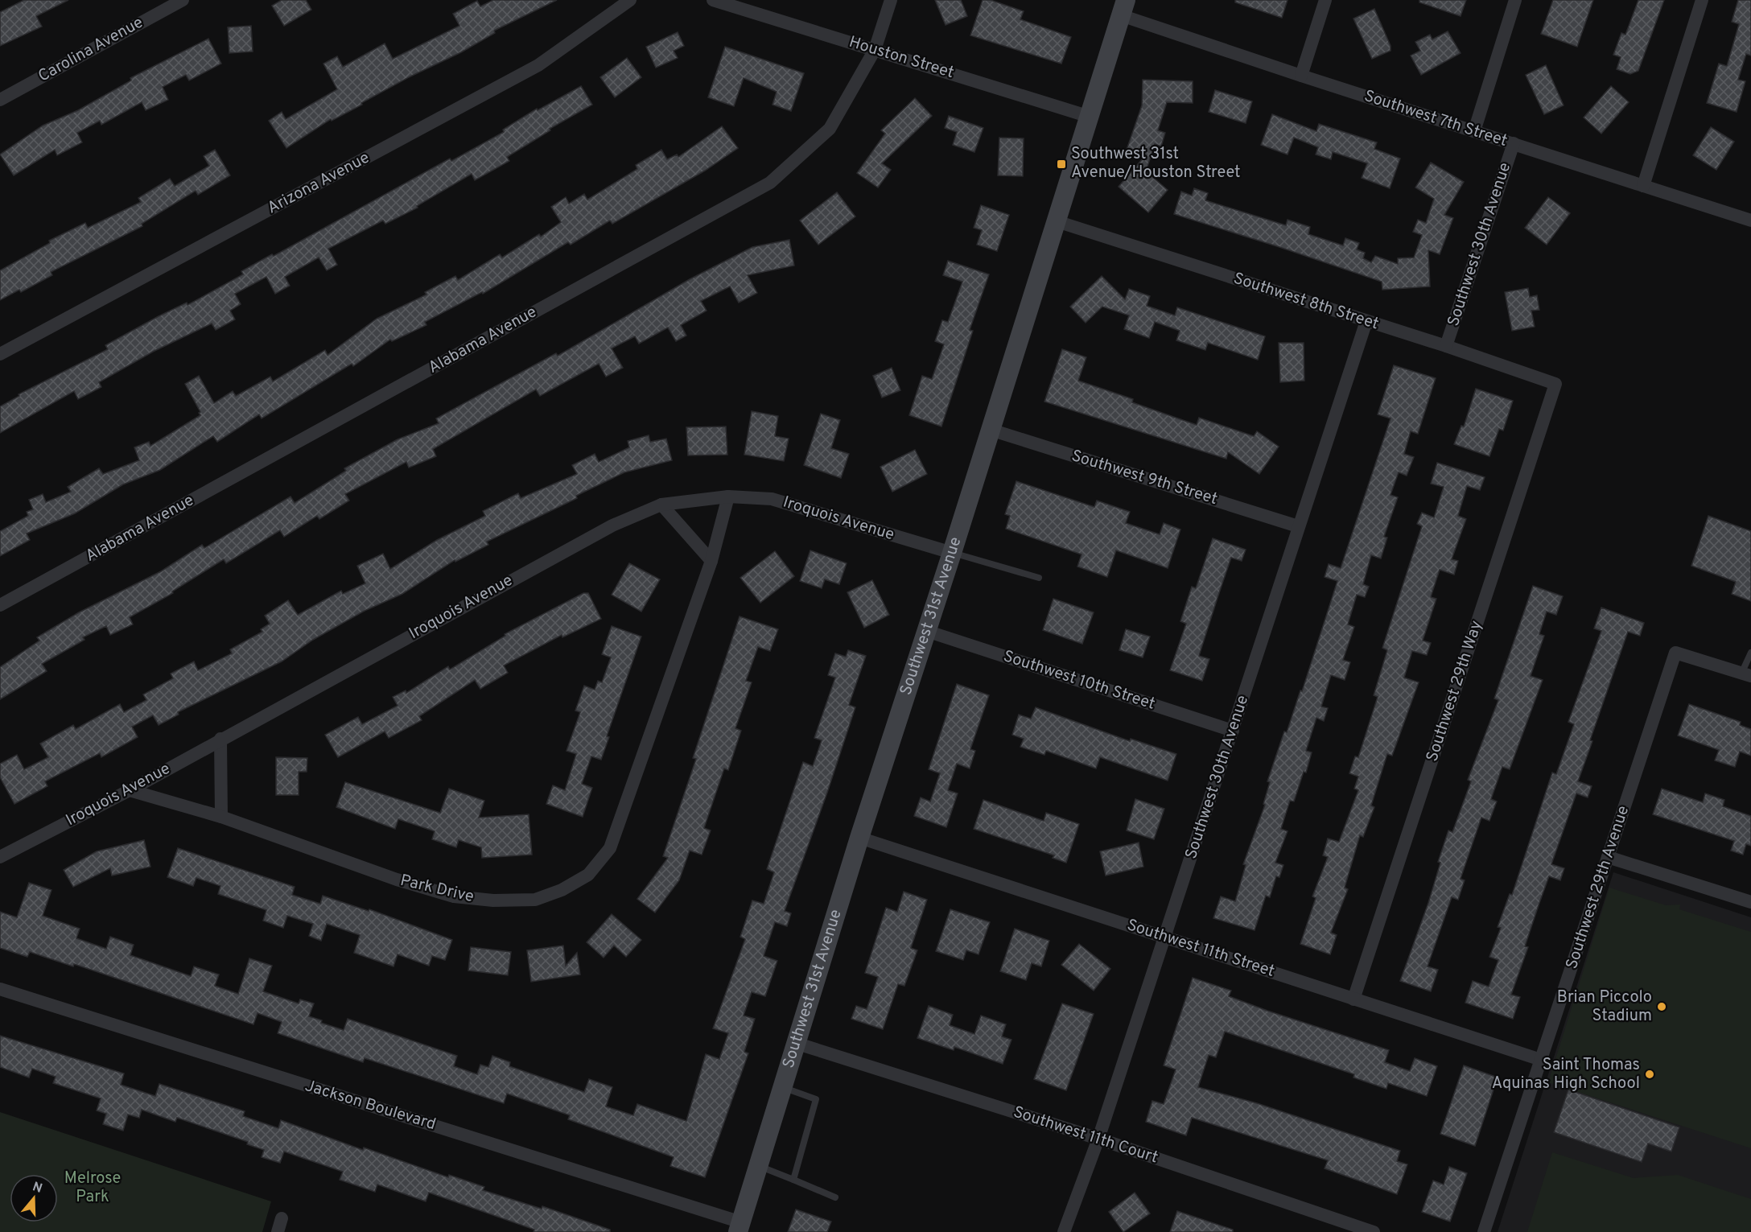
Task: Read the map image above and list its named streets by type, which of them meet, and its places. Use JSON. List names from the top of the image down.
{
  "streets": {
    "main road": ["Southwest 31st Avenue"],
    "street": [
      "Carolina Avenue",
      "Houston Street",
      "Southwest 7th Street",
      "Arizona Avenue",
      "Southwest 30th Avenue",
      "Southwest 8th Street",
      "Alabama Avenue",
      "Southwest 9th Street",
      "Iroquois Avenue",
      "Southwest 10th Street",
      "Southwest 29th Way",
      "Southwest 29th Avenue",
      "Park Drive",
      "Southwest 11th Street",
      "Jackson Boulevard",
      "Southwest 11th Court"
    ]
  },
  "crossings": [
    ["Houston Street", "Alabama Avenue"],
    ["Houston Street", "Southwest 31st Avenue"],
    ["Southwest 7th Street", "Southwest 30th Avenue"],
    ["Southwest 7th Street", "Southwest 31st Avenue"],
    ["Southwest 30th Avenue", "Southwest 8th Street"],
    ["Southwest 30th Avenue", "Southwest 9th Street"],
    ["Southwest 30th Avenue", "Southwest 10th Street"],
    ["Southwest 30th Avenue", "Southwest 11th Street"],
    ["Southwest 30th Avenue", "Southwest 11th Court"],
    ["Southwest 8th Street", "Southwest 31st Avenue"],
    ["Southwest 8th Street", "Southwest 29th Way"],
    ["Southwest 9th Street", "Southwest 31st Avenue"],
    ["Iroquois Avenue", "Southwest 31st Avenue"],
    ["Iroquois Avenue", "Park Drive"],
    ["Southwest 31st Avenue", "Southwest 10th Street"],
    ["Southwest 31st Avenue", "Southwest 11th Street"],
    ["Southwest 31st Avenue", "Jackson Boulevard"],
    ["Southwest 31st Avenue", "Southwest 11th Court"],
    ["Southwest 29th Way", "Southwest 11th Street"],
    ["Southwest 29th Avenue", "Southwest 11th Street"]
  ],
  "parks": ["Melrose Park"],
  "places": {
    "transit": ["Southwest 31st Avenue/Houston Street"],
    "other": ["Brian Piccolo Stadium", "Saint Thomas Aquinas High School"]
  },
  "north": "top"
}
